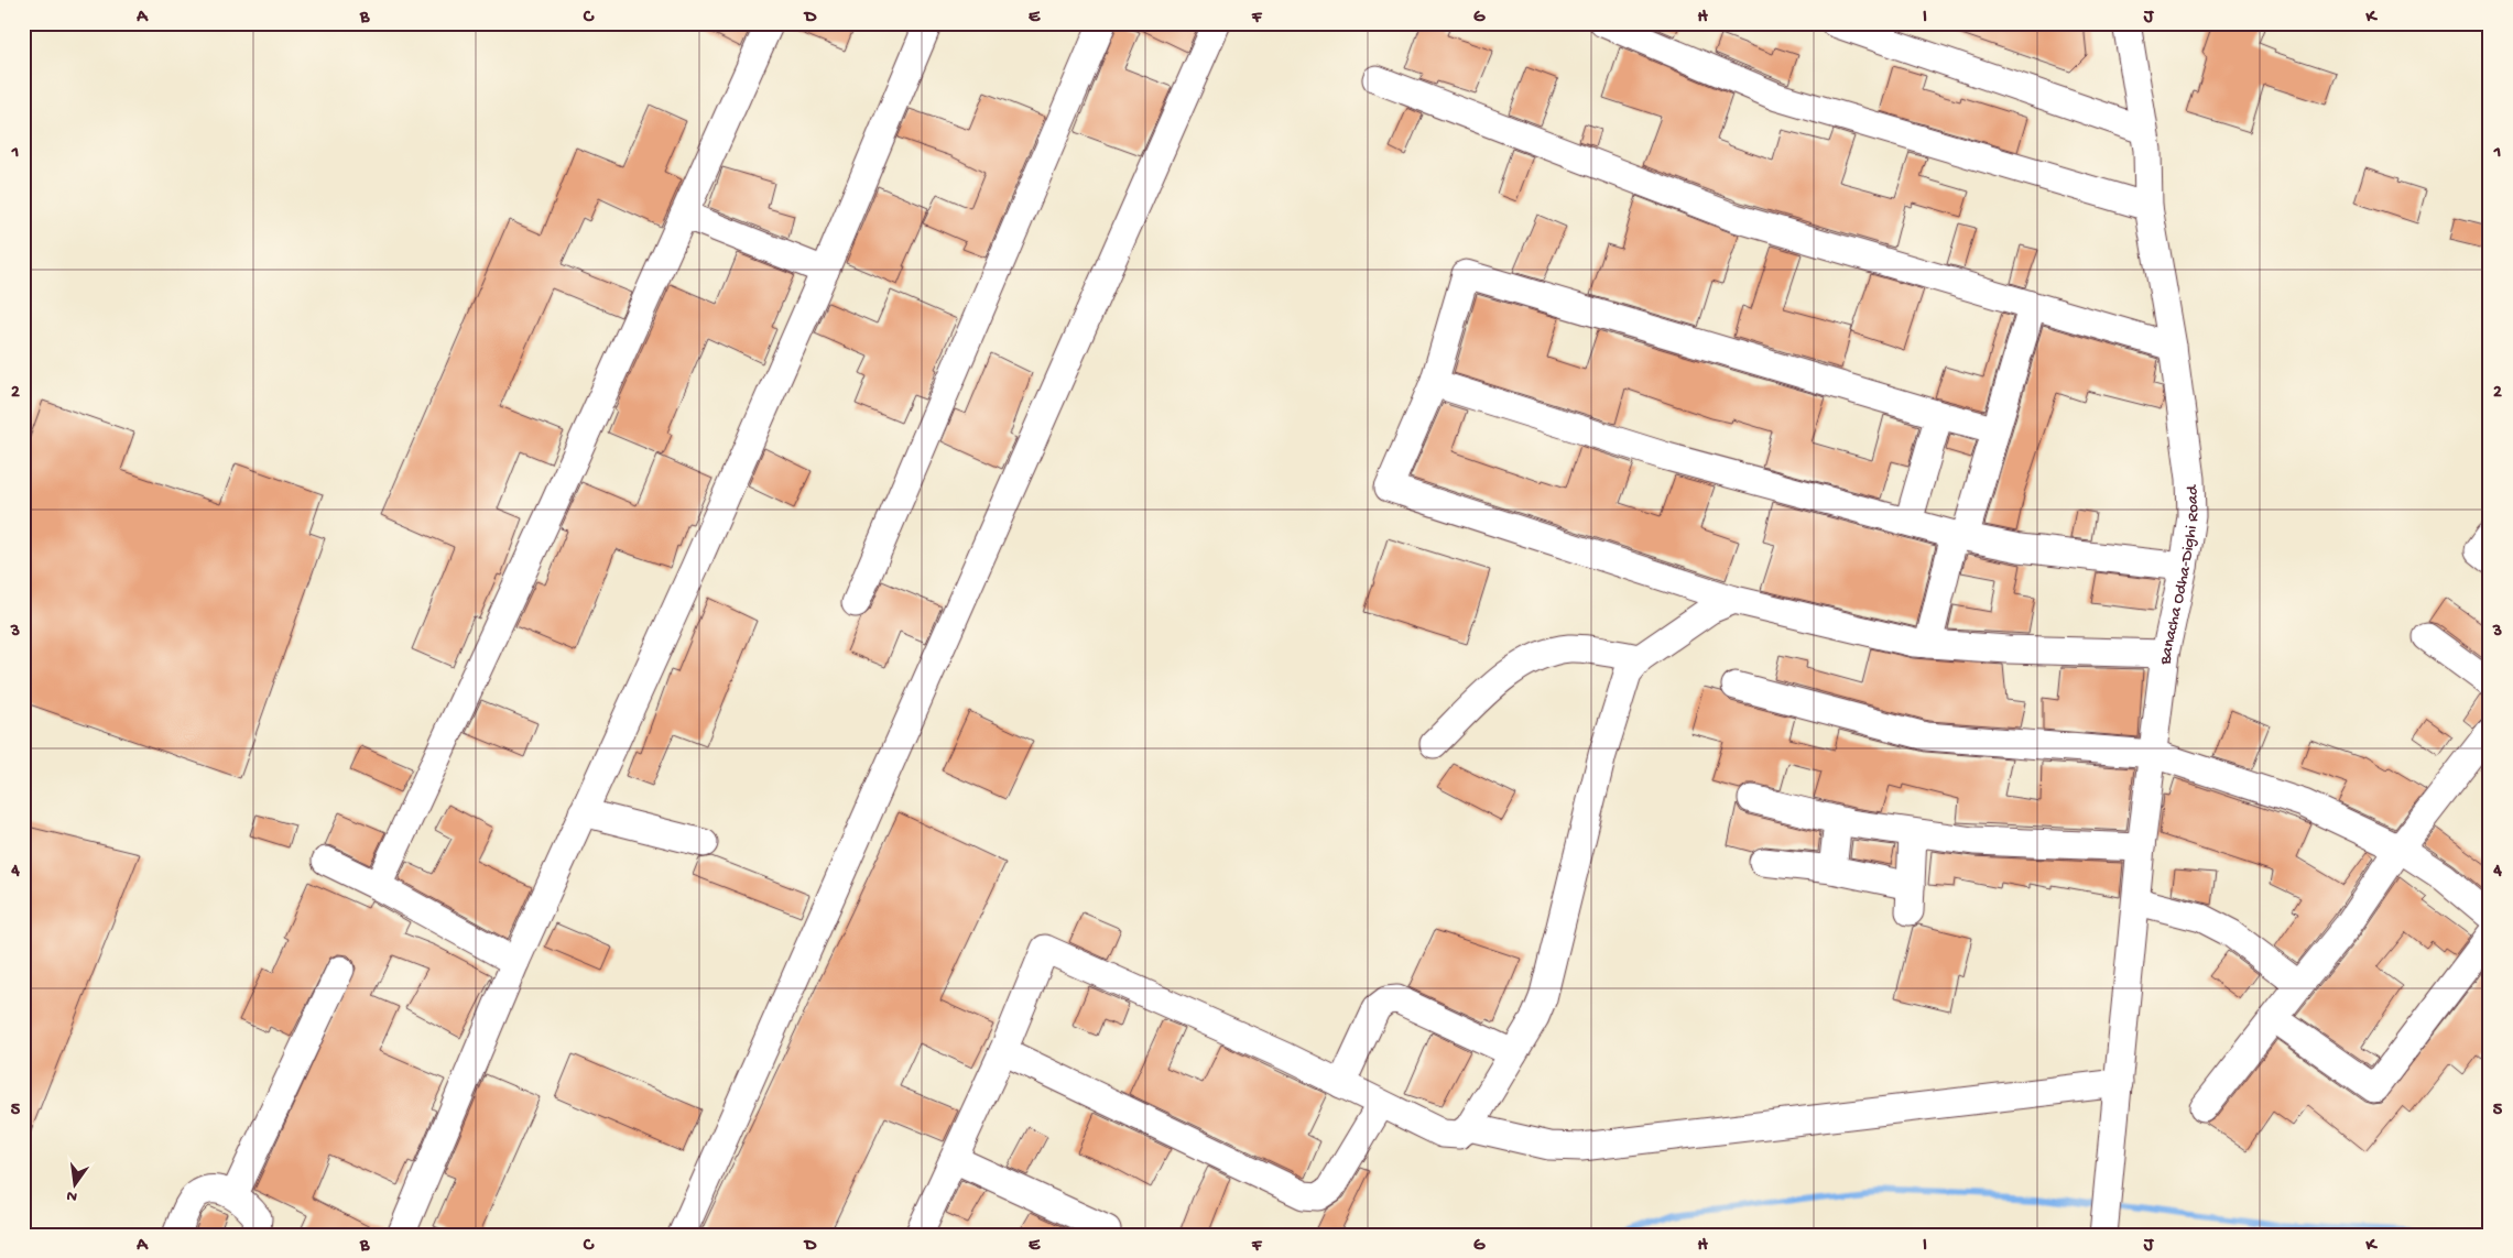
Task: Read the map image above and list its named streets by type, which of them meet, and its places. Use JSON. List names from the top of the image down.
{
  "streets": {
    "street": ["Banacha Odha-Dighi Road"]
  },
  "north": "bottom",
  "grid": {
    "columns": [
      "A",
      "B",
      "C",
      "D",
      "E",
      "F",
      "G",
      "H",
      "I",
      "J",
      "K"
    ],
    "rows": [
      "1",
      "2",
      "3",
      "4",
      "5"
    ]
  }
}
